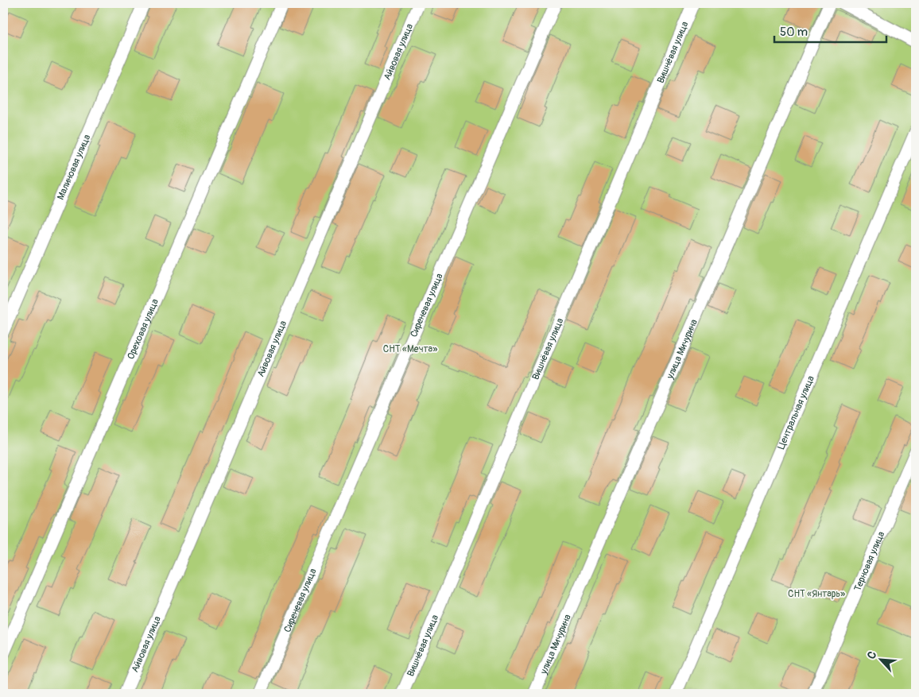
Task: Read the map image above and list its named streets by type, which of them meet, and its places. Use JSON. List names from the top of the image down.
{
  "streets": {
    "street": [
      "Вишнёвая улица",
      "Айвовая улица",
      "Малиновая улица",
      "Сиреневая улица",
      "Ореховая улица",
      "улица Мичурина",
      "Центральная улица",
      "Терновая улица"
    ]
  },
  "parks": ["СНТ «Мечта»", "СНТ «Янтарь»"],
  "scale_bar": "50 m",
  "north": "top left"
}
